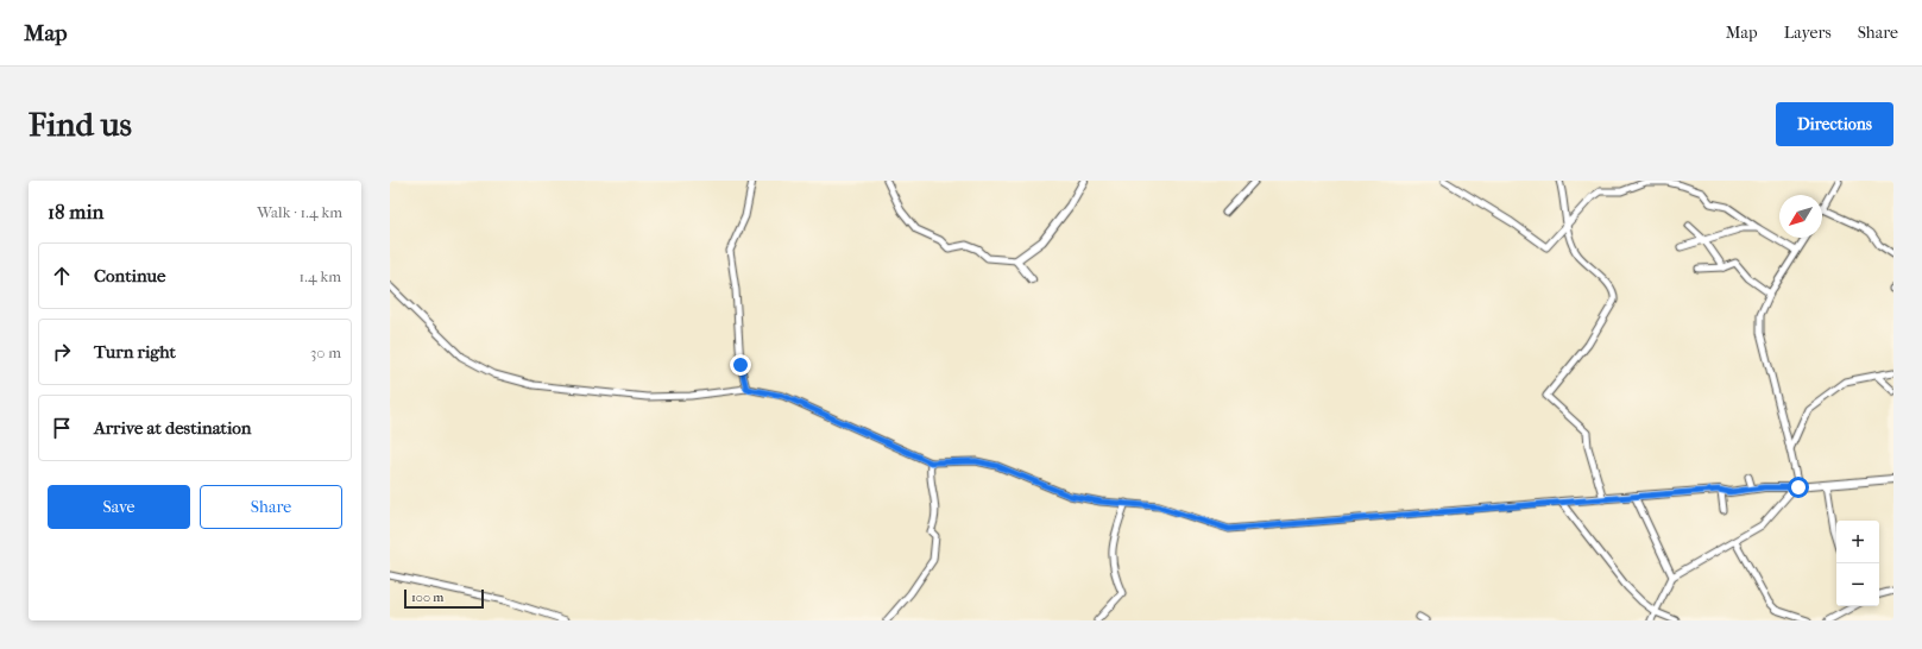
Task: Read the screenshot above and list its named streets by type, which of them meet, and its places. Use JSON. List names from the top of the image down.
{
  "scale_bar": "100 m",
  "north": "bottom left",
  "page": {
    "header": "Map",
    "nav": ["Map", "Layers", "Share"],
    "buttons": [
      "Directions",
      ["Save", "Share"]
    ],
    "title": "Find us",
    "heading": ["18 min", "Walk · 1.4 km"],
    "list": [
      ["Continue", "1.4 km"],
      ["Turn right", "30 m"],
      "Arrive at destination"
    ],
    "map_buttons": ["+", "−"],
    "scale": "100 m"
  }
}
